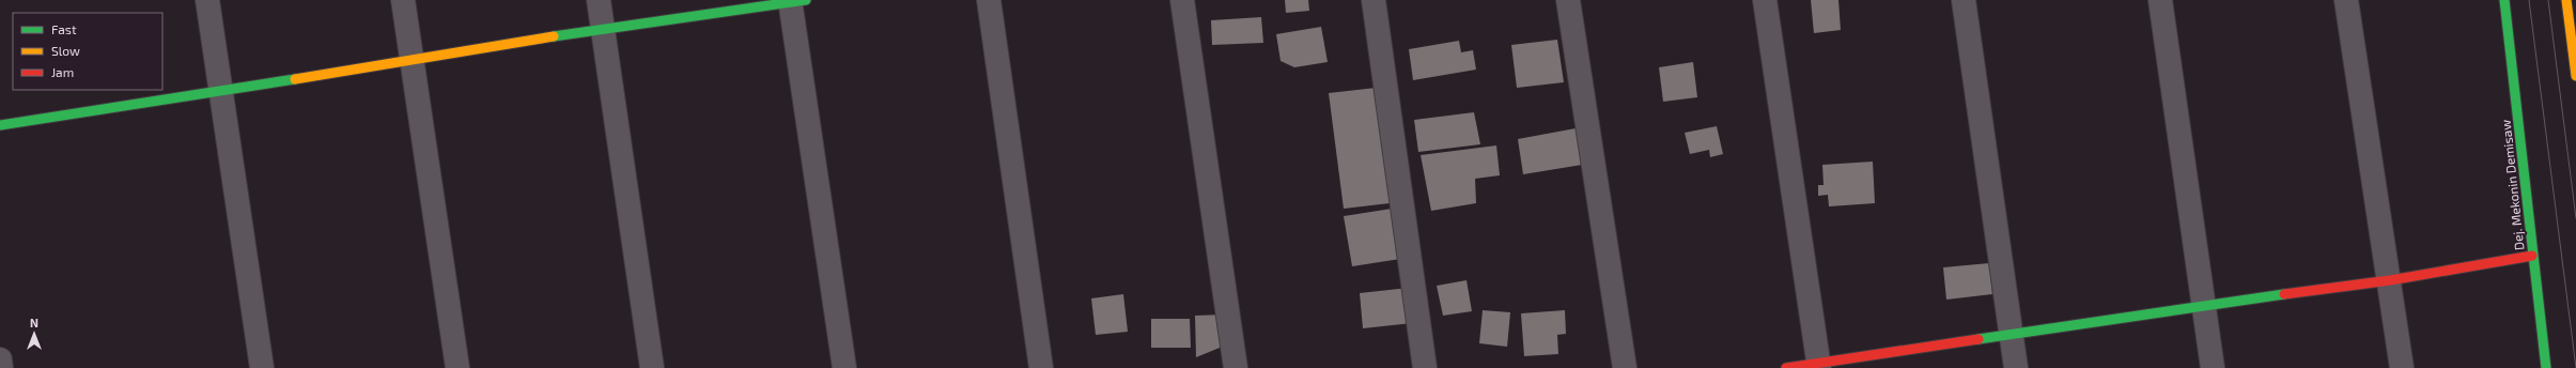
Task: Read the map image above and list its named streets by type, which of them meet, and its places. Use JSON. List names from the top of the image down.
{
  "streets": {
    "street": ["Dej. Mekonin Demisaw"]
  },
  "legend": ["Fast", "Slow", "Jam"],
  "north": "top"
}
